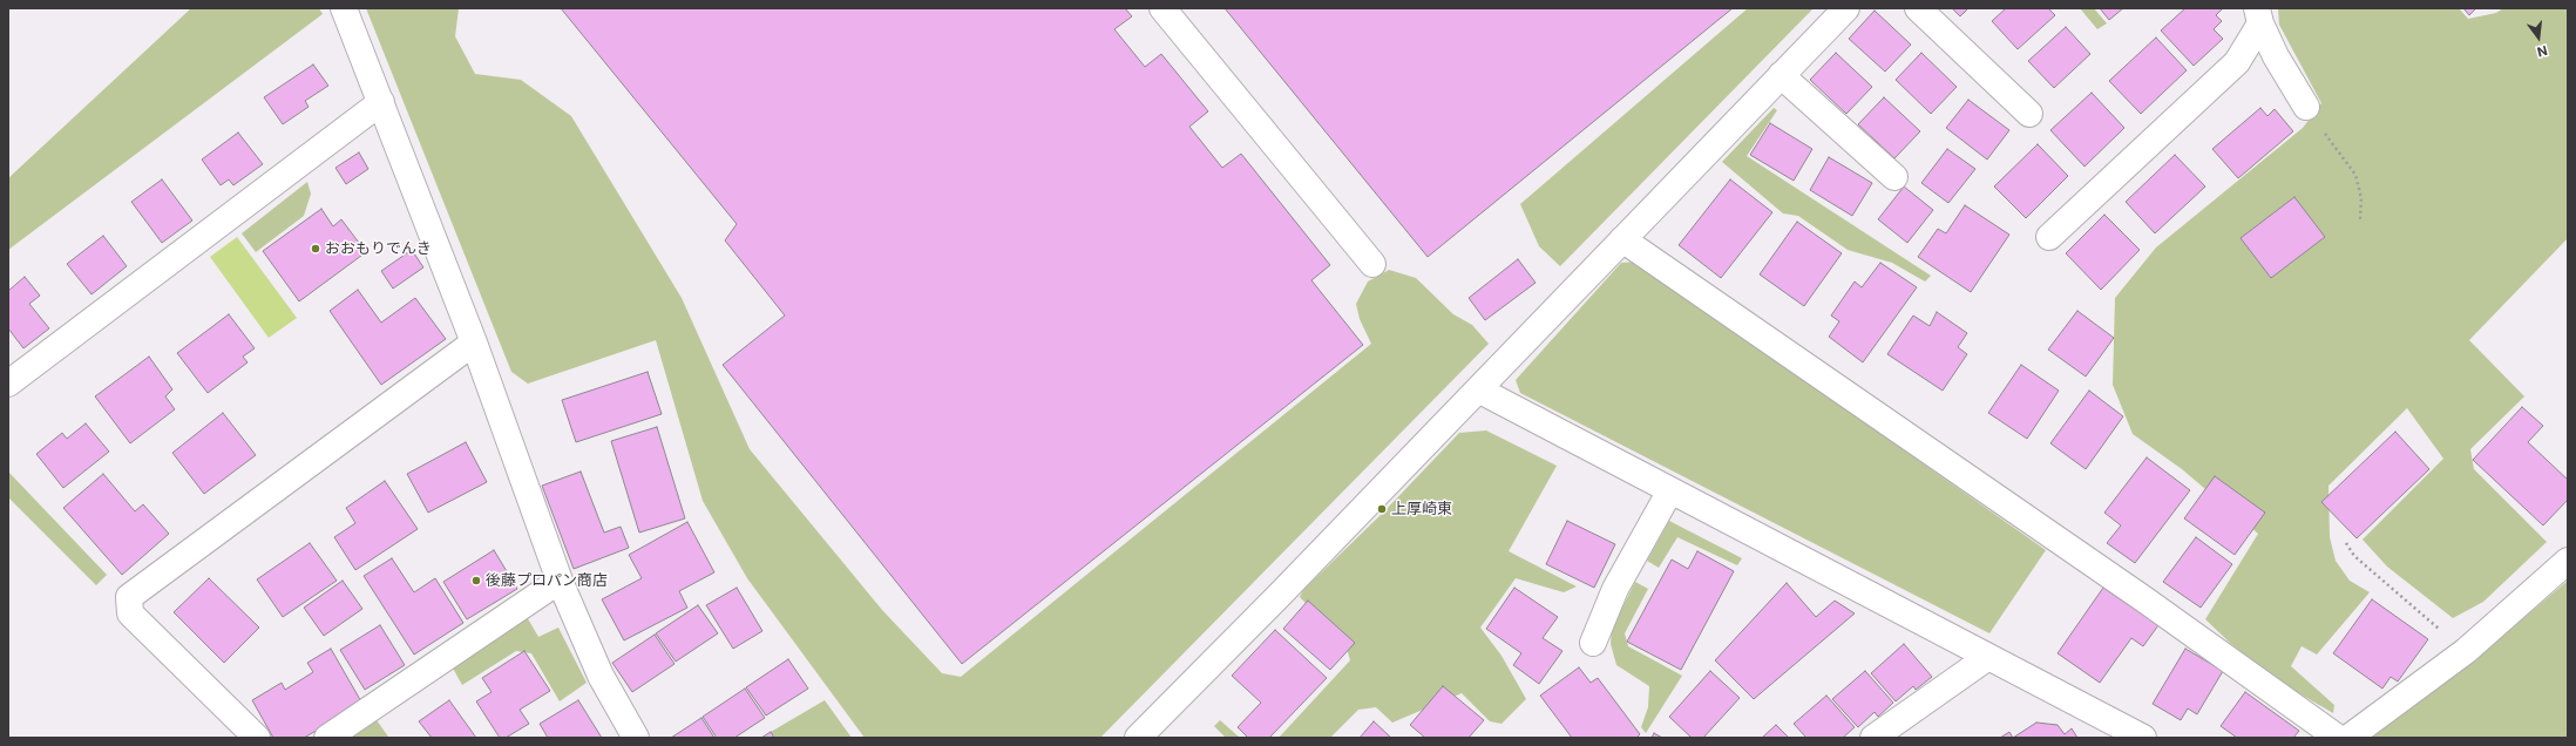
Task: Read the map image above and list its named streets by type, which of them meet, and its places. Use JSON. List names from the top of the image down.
{
  "places": ["おおもりでんき", "上厚崎東", "後藤プロパン商店"],
  "north": "bottom"
}
